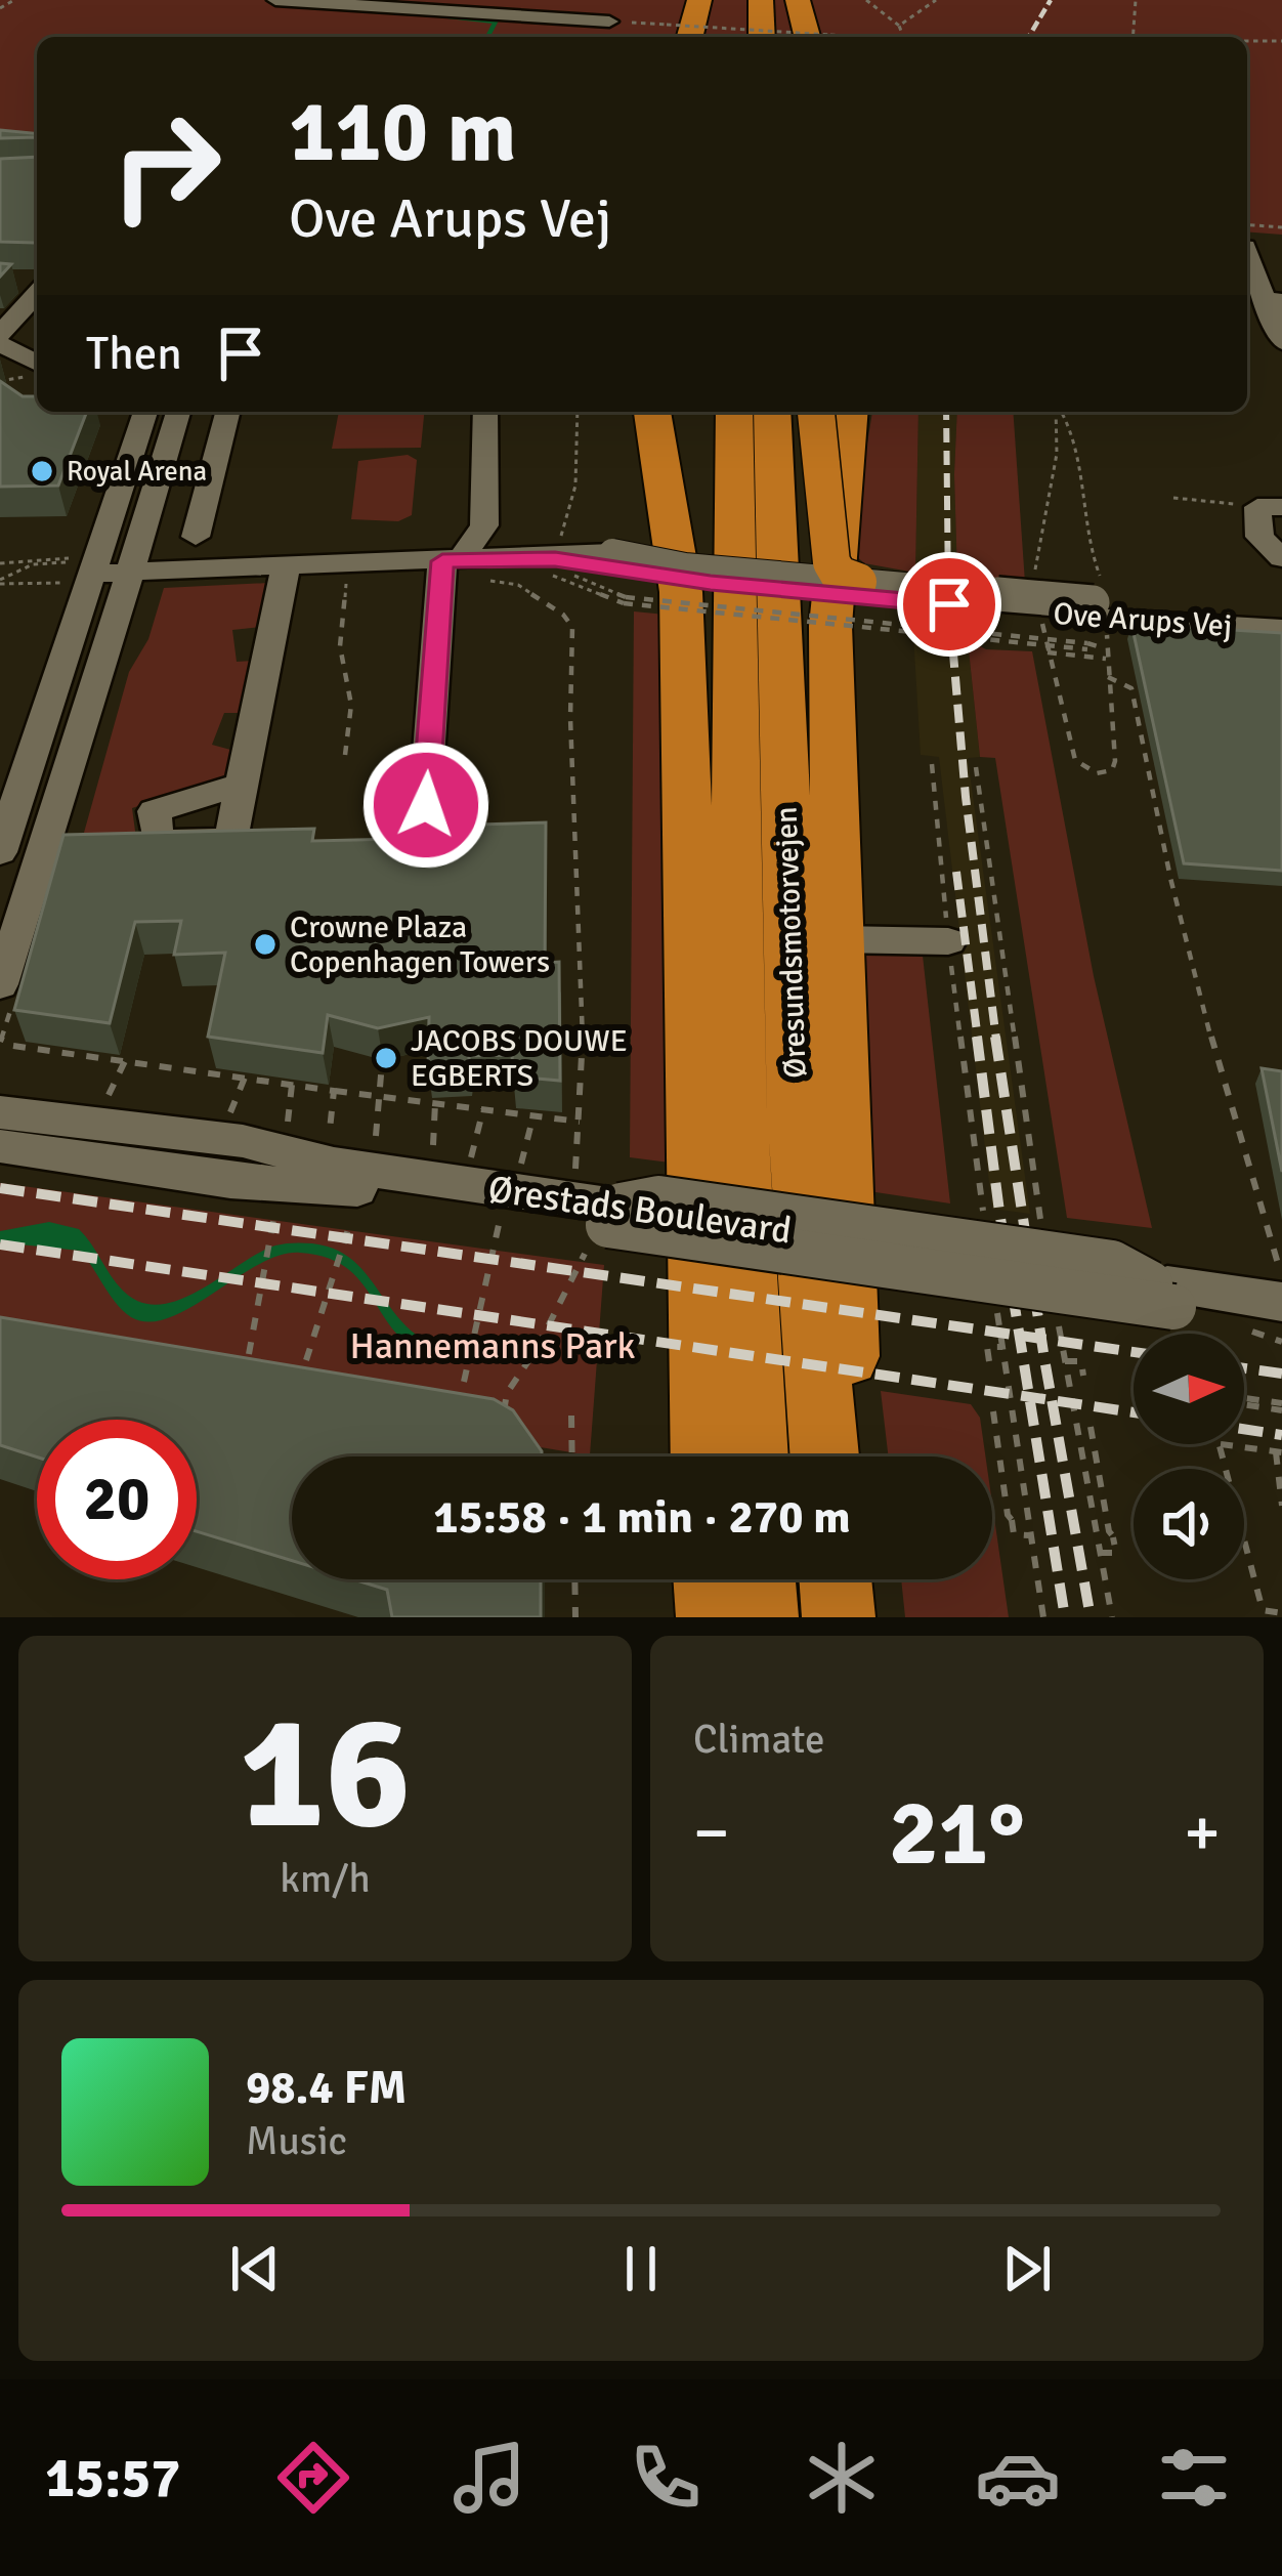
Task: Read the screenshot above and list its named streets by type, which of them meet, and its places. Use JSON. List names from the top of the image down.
{
  "streets": {
    "highway": ["Øresundsmotorvejen"],
    "street": ["Ove Arups Vej", "Ørestads Boulevard"]
  },
  "parks": ["Hannemanns Park"],
  "places": ["Royal Arena", "Crowne Plaza Copenhagen Towers", "JACOBS DOUWE EGBERTS"],
  "north": "right",
  "page": {
    "turn": ["110 m", "Ove Arups Vej"],
    "then": "Then",
    "limit": "20",
    "trip": "15:58 · 1 min · 270 m",
    "tile": [
      ["16", "km/h"],
      "Climate"
    ],
    "heat": ["−", "21°", "+"],
    "song": ["98.4 FM", "Music"],
    "tabs": "15:57"
  }
}
